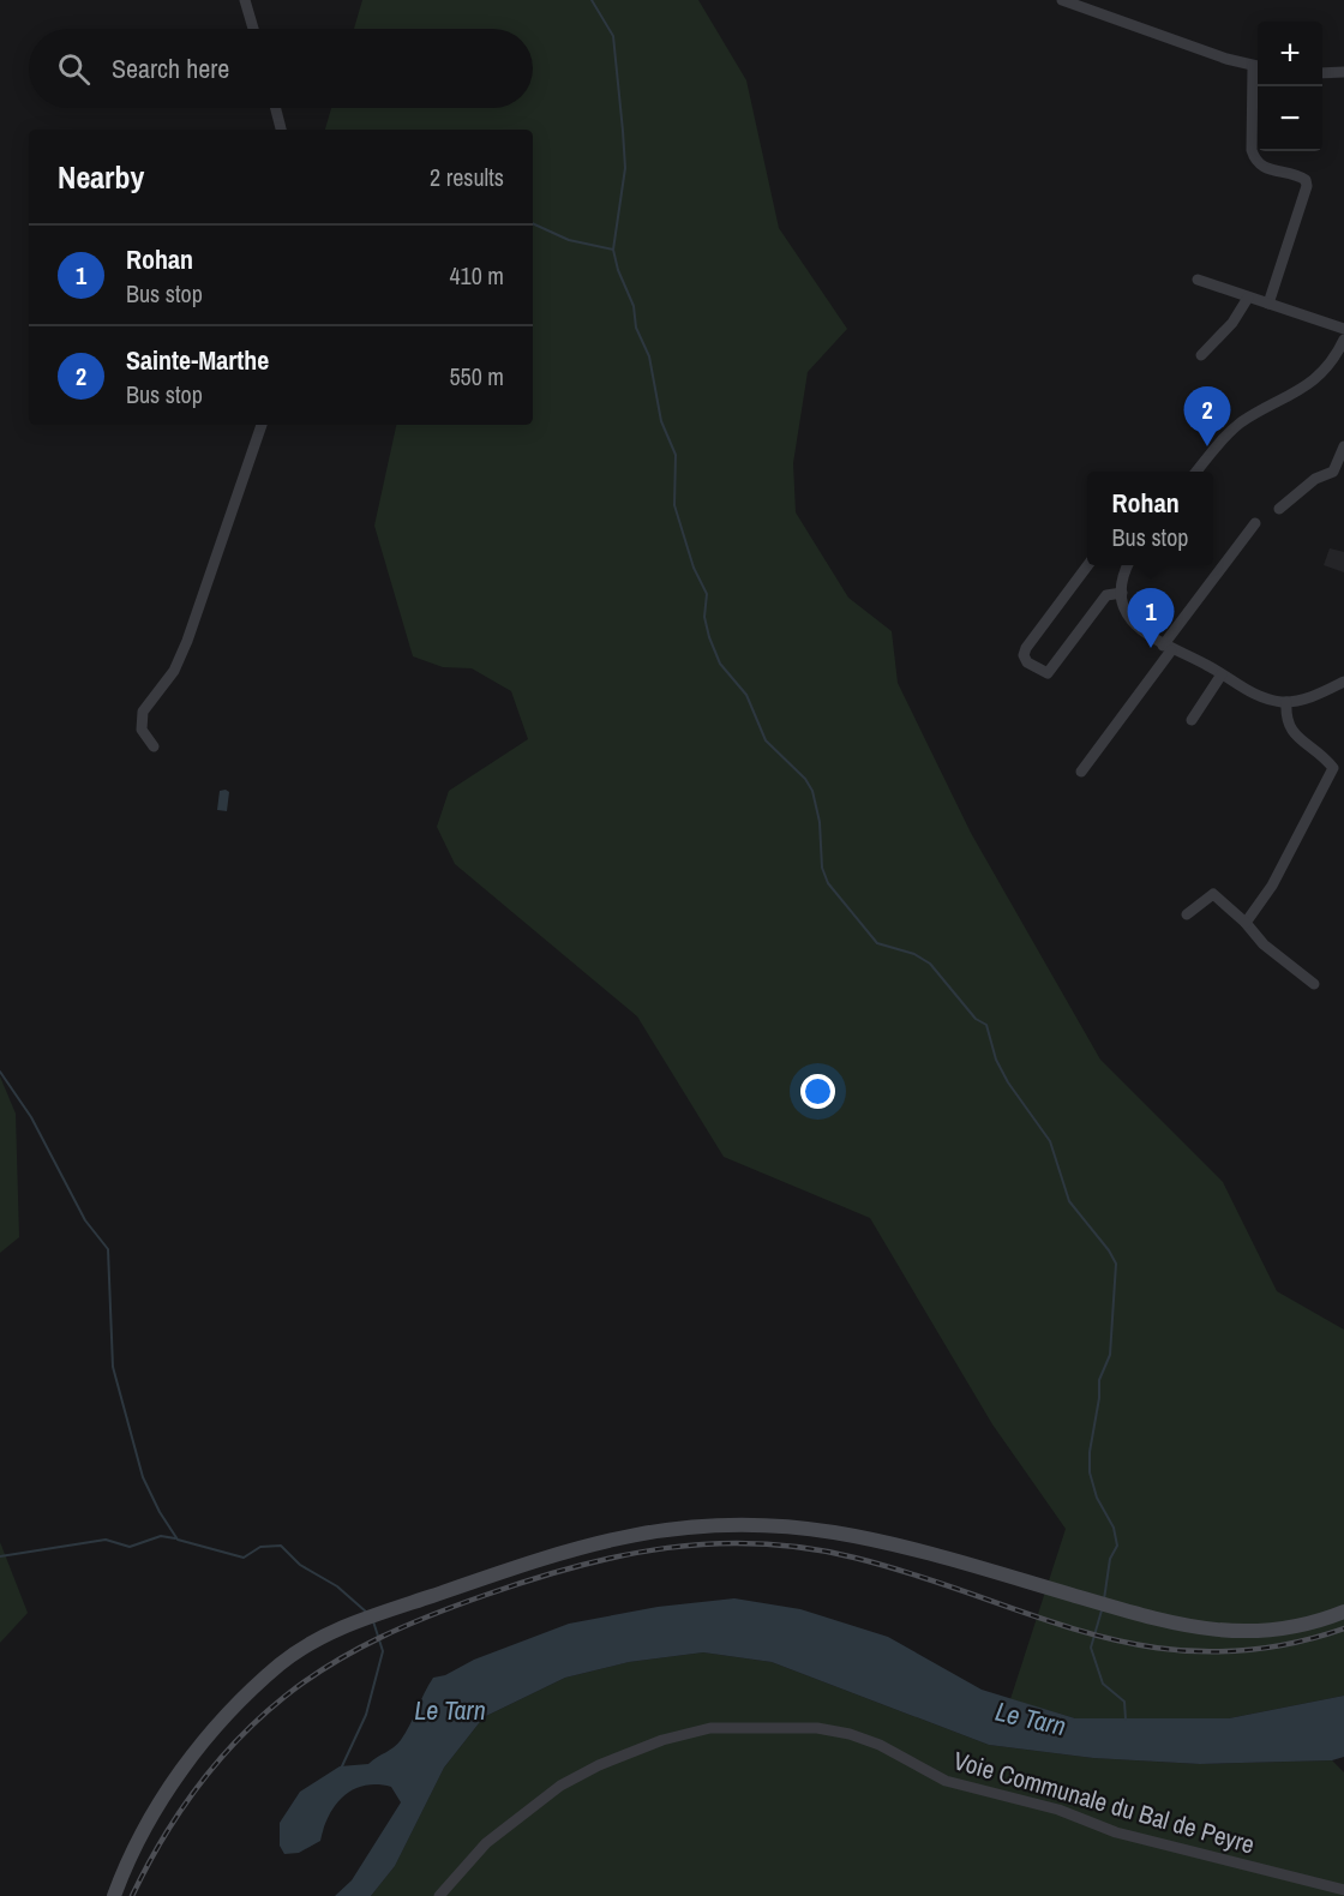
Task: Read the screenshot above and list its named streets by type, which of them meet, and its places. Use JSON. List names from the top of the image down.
{
  "streets": {
    "street": ["Voie Communale du Bal de Peyre"]
  },
  "water": ["Le Tarn"],
  "page": {
    "map_buttons": ["+", "−"],
    "search": "Search here",
    "heading": ["Nearby", "2 results"],
    "list": [
      {
        "mark": "1",
        "name": "Rohan",
        "note": "Bus stop",
        "value": "410 m"
      },
      {
        "mark": "2",
        "name": "Sainte-Marthe",
        "note": "Bus stop",
        "value": "550 m"
      }
    ],
    "pins": ["2", "1"],
    "popup": ["Rohan", "Bus stop"]
  }
}
